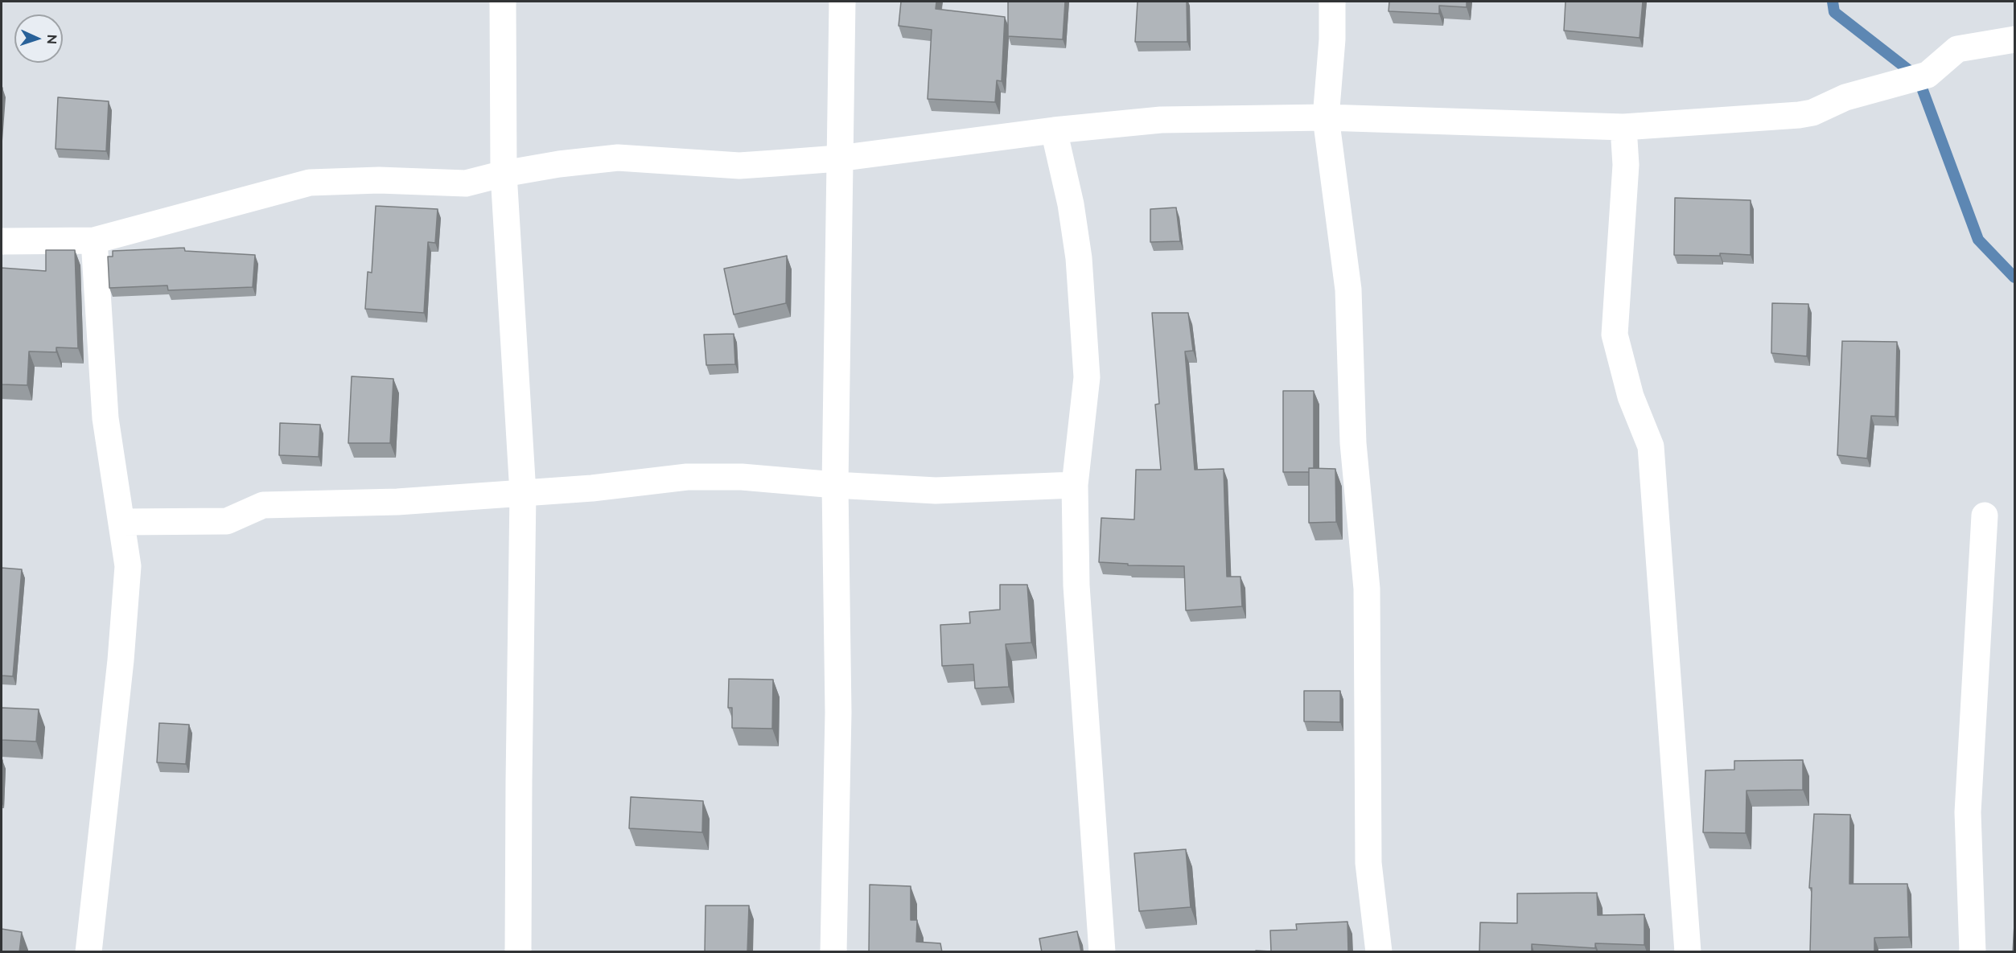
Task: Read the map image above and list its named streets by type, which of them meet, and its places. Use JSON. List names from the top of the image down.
{
  "north": "right"
}
